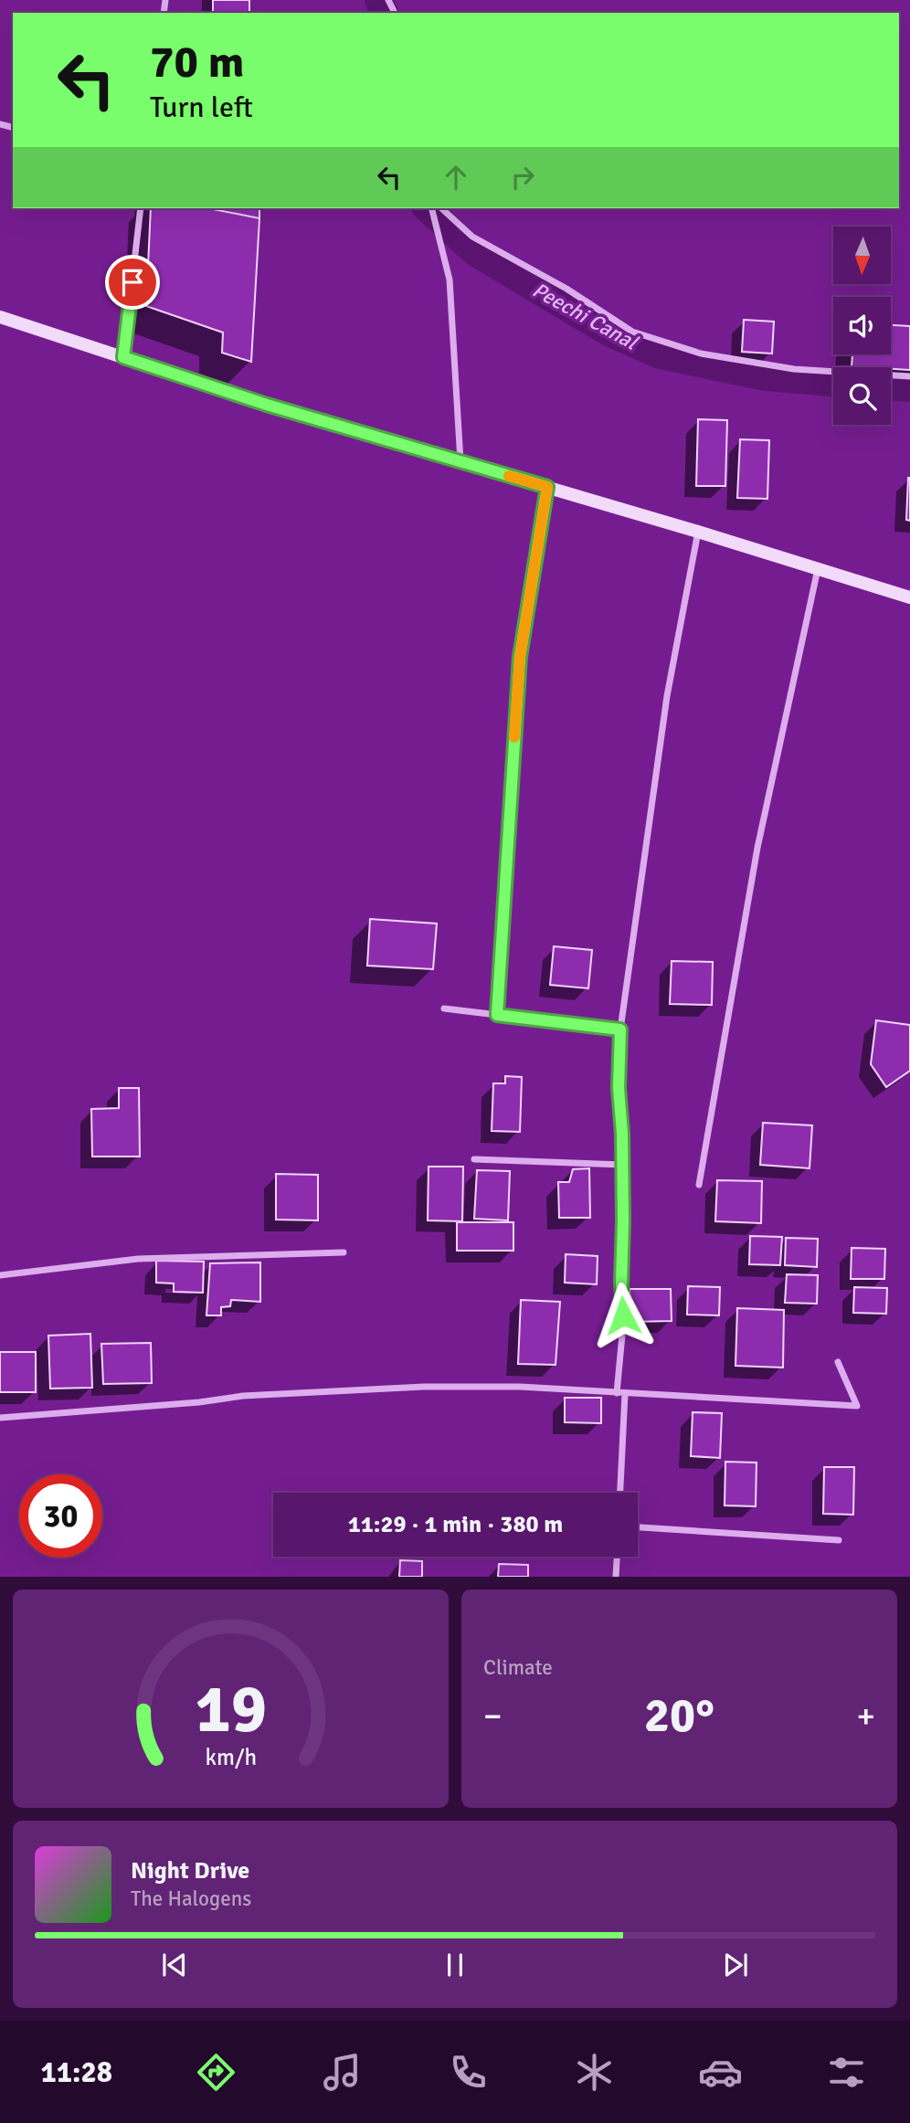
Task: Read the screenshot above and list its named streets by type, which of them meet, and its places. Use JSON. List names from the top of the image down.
{
  "water": ["Peechi Canal"],
  "north": "bottom",
  "page": {
    "turn": ["70 m", "Turn left"],
    "limit": "30",
    "trip": "11:29 · 1 min · 380 m",
    "tile": "Climate",
    "heat": ["−", "20°", "+"],
    "song": ["Night Drive", "The Halogens"],
    "tabs": "11:28",
    "gauge": ["19", "km/h"]
  }
}
